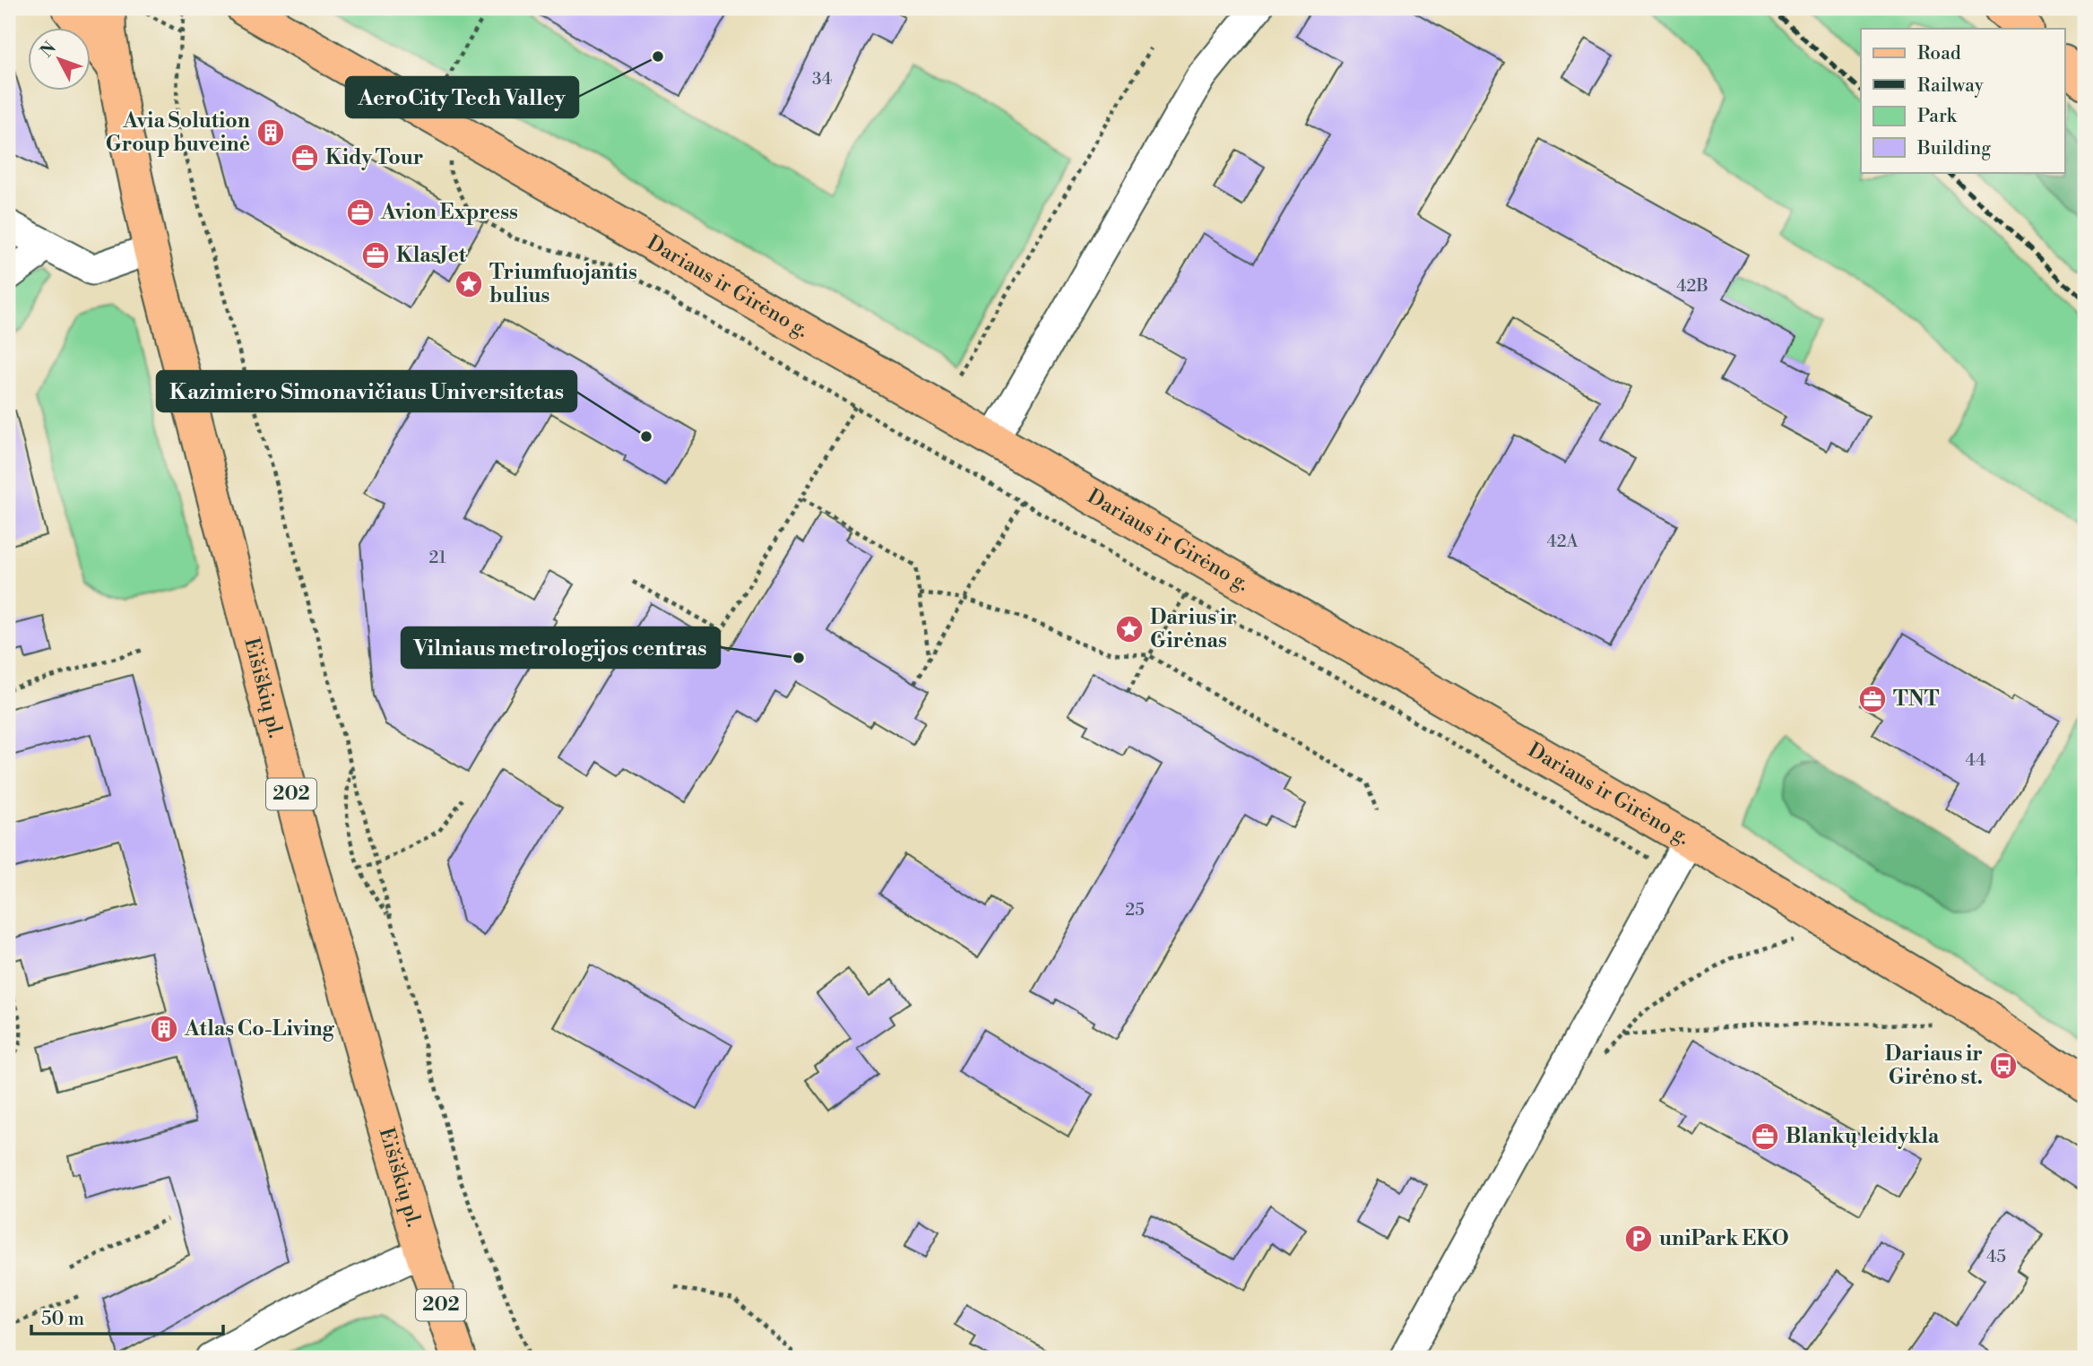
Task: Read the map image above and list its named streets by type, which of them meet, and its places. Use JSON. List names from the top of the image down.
{
  "streets": {
    "main road": ["Dariaus ir Girėno g.", "Eišiškių pl.", "202"]
  },
  "places": {
    "other": ["AeroCity Tech Valley", "Kazimiero Simonavičiaus Universitetas", "Vilniaus metrologijos centras"],
    "building": ["Avia Solution Group buveinė", "Atlas Co-Living"],
    "office": [
      "Kidy Tour",
      "Avion Express",
      "KlasJet",
      "TNT",
      "Blankų leidykla"
    ],
    "place": ["Triumfuojantis bulius", "Darius ir Girėnas"],
    "bus stop": ["Dariaus ir Girėno st."],
    "parking": ["uniPark EKO"]
  },
  "house_numbers": [
    "34",
    "42B",
    "42A",
    "21",
    "44",
    "25",
    "45"
  ],
  "legend": [
    "Road",
    "Railway",
    "Park",
    "Building"
  ],
  "scale_bar": "50 m",
  "north": "top left"
}
